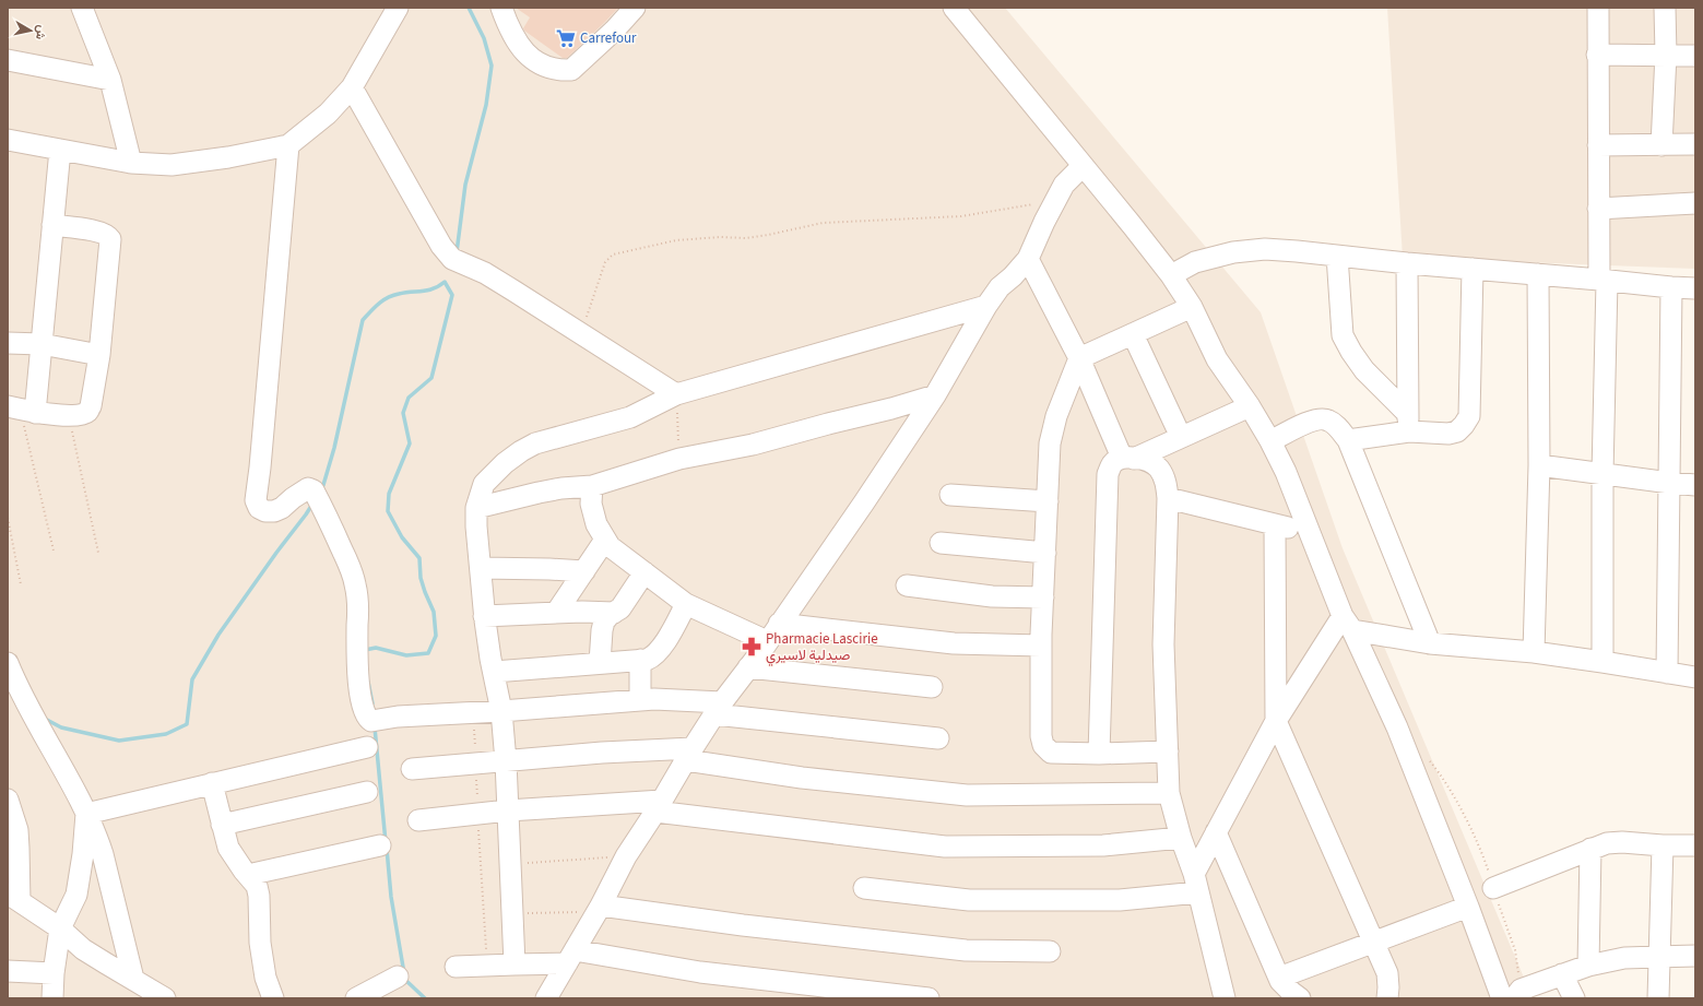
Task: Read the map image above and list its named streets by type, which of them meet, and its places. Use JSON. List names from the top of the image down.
{
  "places": {
    "supermarket": ["Carrefour"],
    "pharmacy": ["Pharmacie Lascirie صيدلية لاسيري"]
  },
  "north": "right"
}
